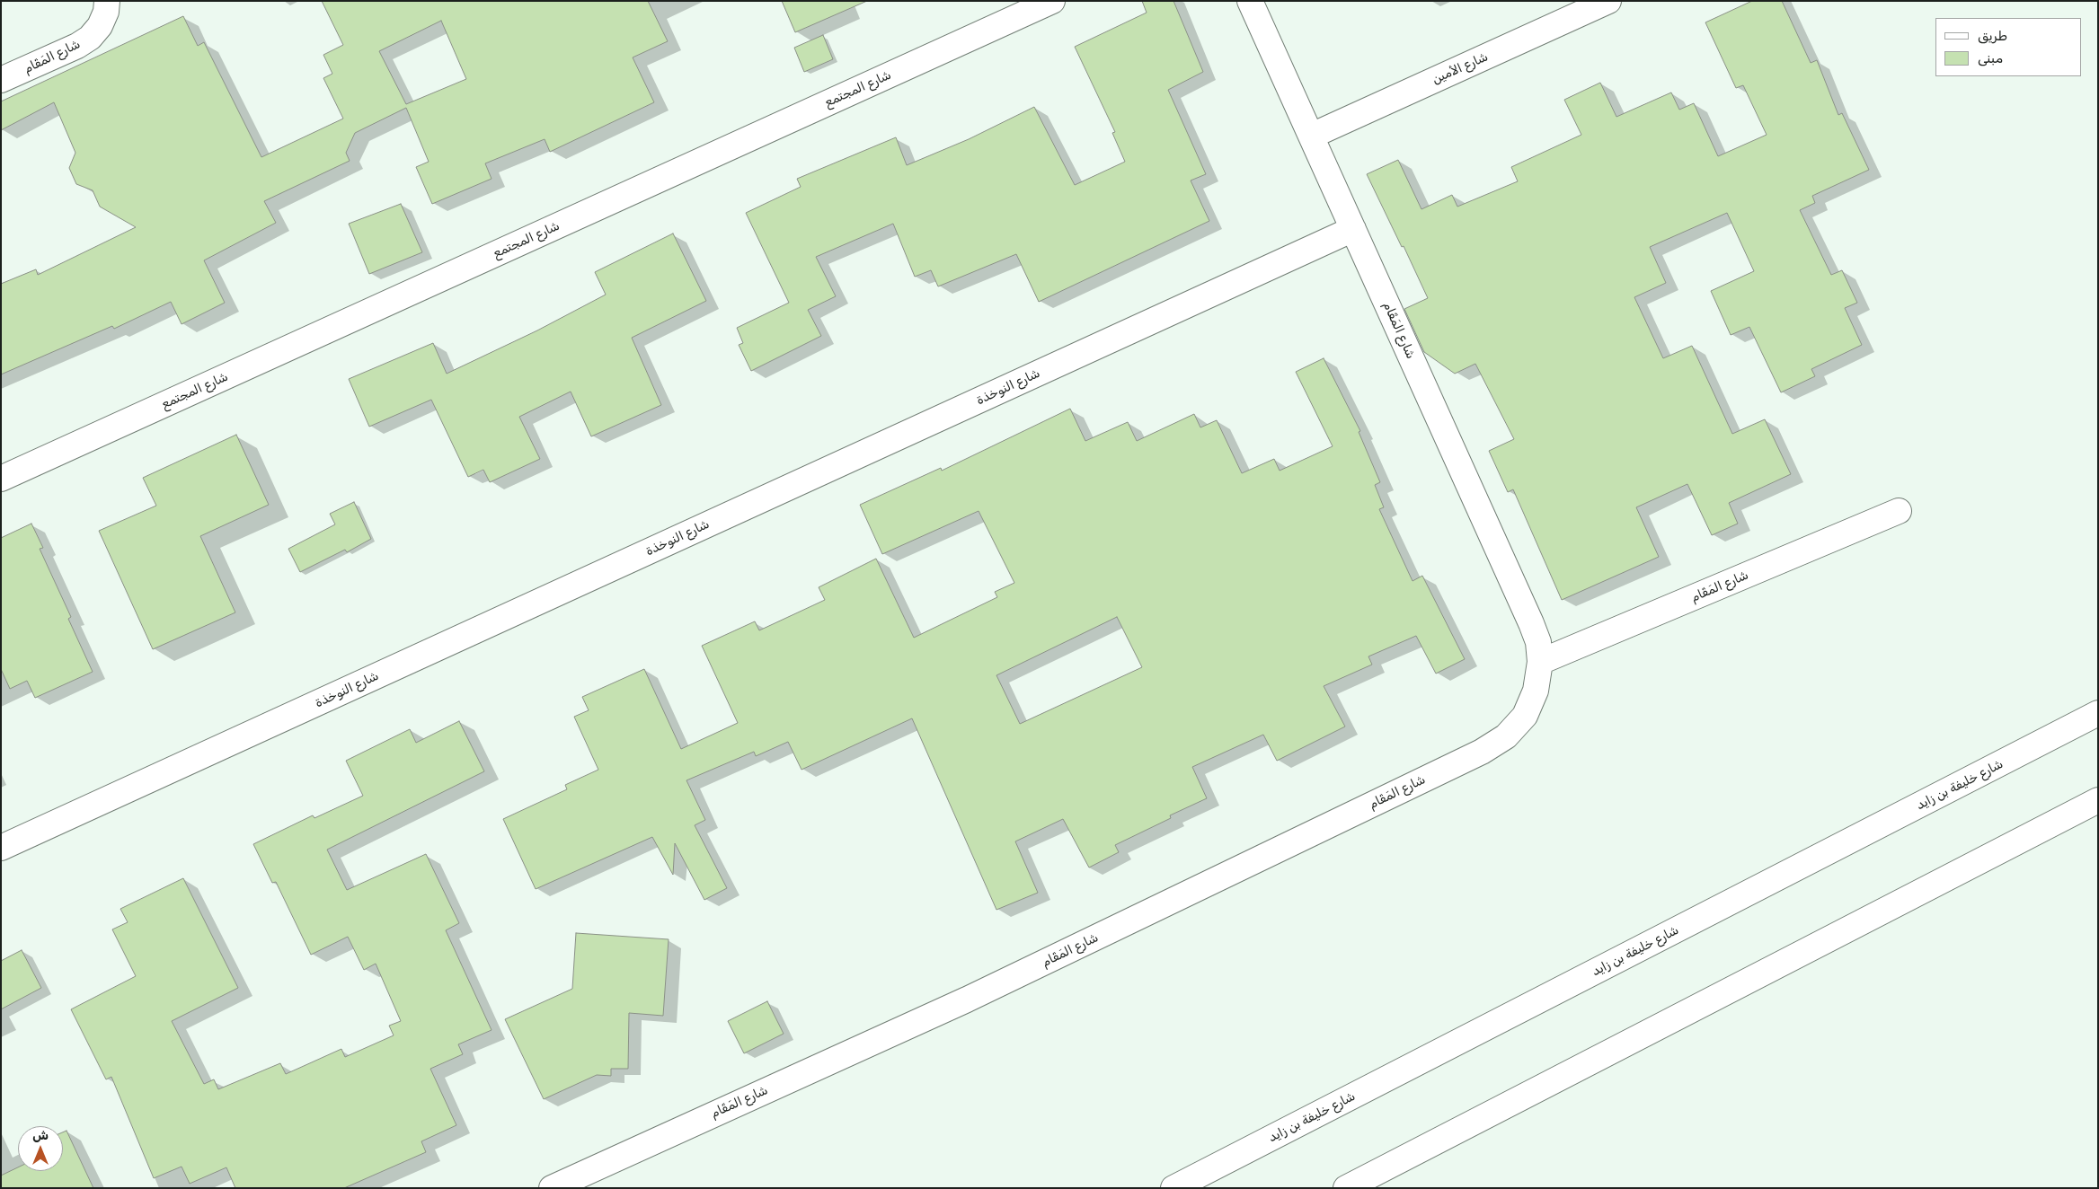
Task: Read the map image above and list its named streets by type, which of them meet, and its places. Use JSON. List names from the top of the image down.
{
  "streets": {
    "main road": [
      "شارع المَقَام",
      "شارع الأمين",
      "شارع المجتمع",
      "شارع النوخذة",
      "شارع خليفة بن زايد"
    ]
  },
  "crossings": [
    ["شارع المَقَام", "شارع الأمين"],
    ["شارع المَقَام", "شارع النوخذة"]
  ],
  "legend": ["طريق", "مبنى"],
  "north": "top"
}
